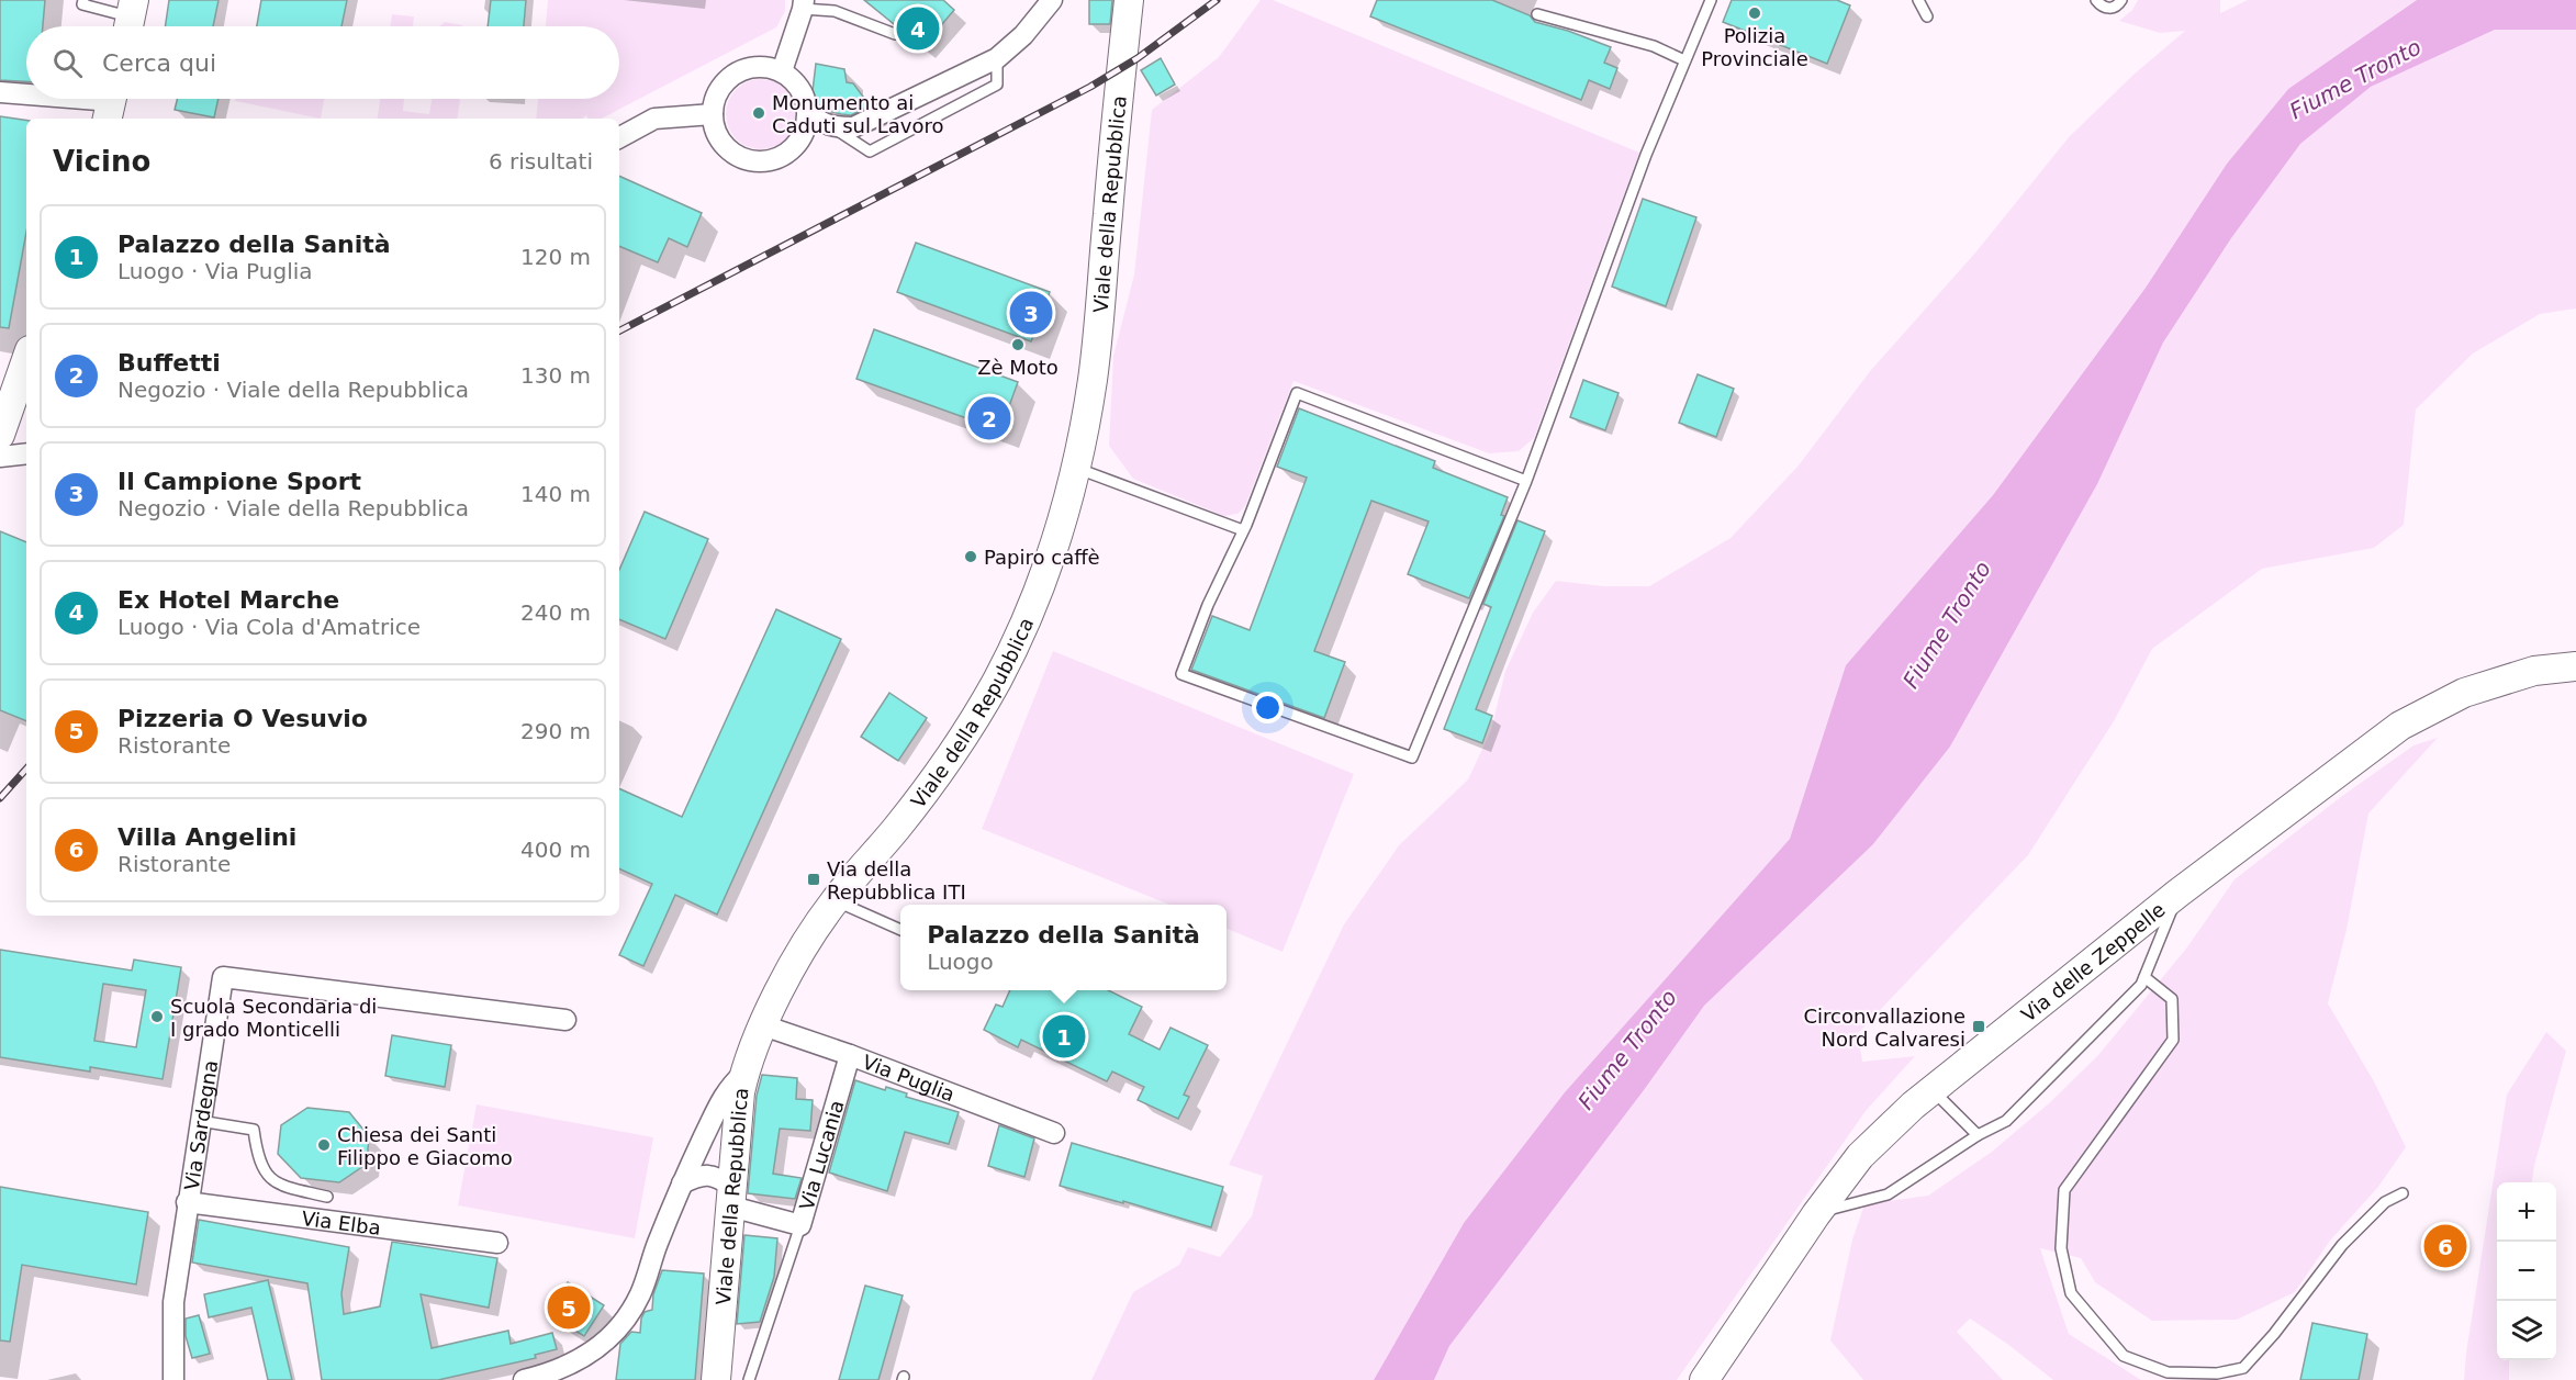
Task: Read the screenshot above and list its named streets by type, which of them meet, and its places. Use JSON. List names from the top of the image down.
{
  "streets": {
    "street": [
      "Viale della Repubblica",
      "Via delle Zeppelle",
      "Via Puglia",
      "Via Sardegna",
      "Via Lucania",
      "Via Elba"
    ]
  },
  "crossings": [
    ["Viale della Repubblica", "Via Puglia"],
    ["Viale della Repubblica", "Via Lucania"],
    ["Via Puglia", "Via Lucania"],
    ["Via Sardegna", "Via Elba"]
  ],
  "water": ["Fiume Tronto"],
  "places": {
    "other": [
      "Polizia Provinciale",
      "Monumento ai Caduti sul Lavoro",
      "Zè Moto",
      "Papiro caffè",
      "Scuola Secondaria di I grado Monticelli",
      "Chiesa dei Santi Filippo e Giacomo"
    ],
    "transit": ["Via della Repubblica ITI", "Circonvallazione Nord Calvaresi"]
  },
  "page": {
    "pins": [
      "4",
      "3",
      "2",
      "1",
      "6",
      "5"
    ],
    "search": "Cerca qui",
    "heading": ["Vicino", "6 risultati"],
    "list": [
      {
        "mark": "1",
        "name": "Palazzo della Sanità",
        "note": "Luogo · Via Puglia",
        "value": "120 m"
      },
      {
        "mark": "2",
        "name": "Buffetti",
        "note": "Negozio · Viale della Repubblica",
        "value": "130 m"
      },
      {
        "mark": "3",
        "name": "Il Campione Sport",
        "note": "Negozio · Viale della Repubblica",
        "value": "140 m"
      },
      {
        "mark": "4",
        "name": "Ex Hotel Marche",
        "note": "Luogo · Via Cola d'Amatrice",
        "value": "240 m"
      },
      {
        "mark": "5",
        "name": "Pizzeria O Vesuvio",
        "note": "Ristorante",
        "value": "290 m"
      },
      {
        "mark": "6",
        "name": "Villa Angelini",
        "note": "Ristorante",
        "value": "400 m"
      }
    ],
    "popup": ["Palazzo della Sanità", "Luogo"],
    "map_buttons": ["+", "−"]
  }
}
